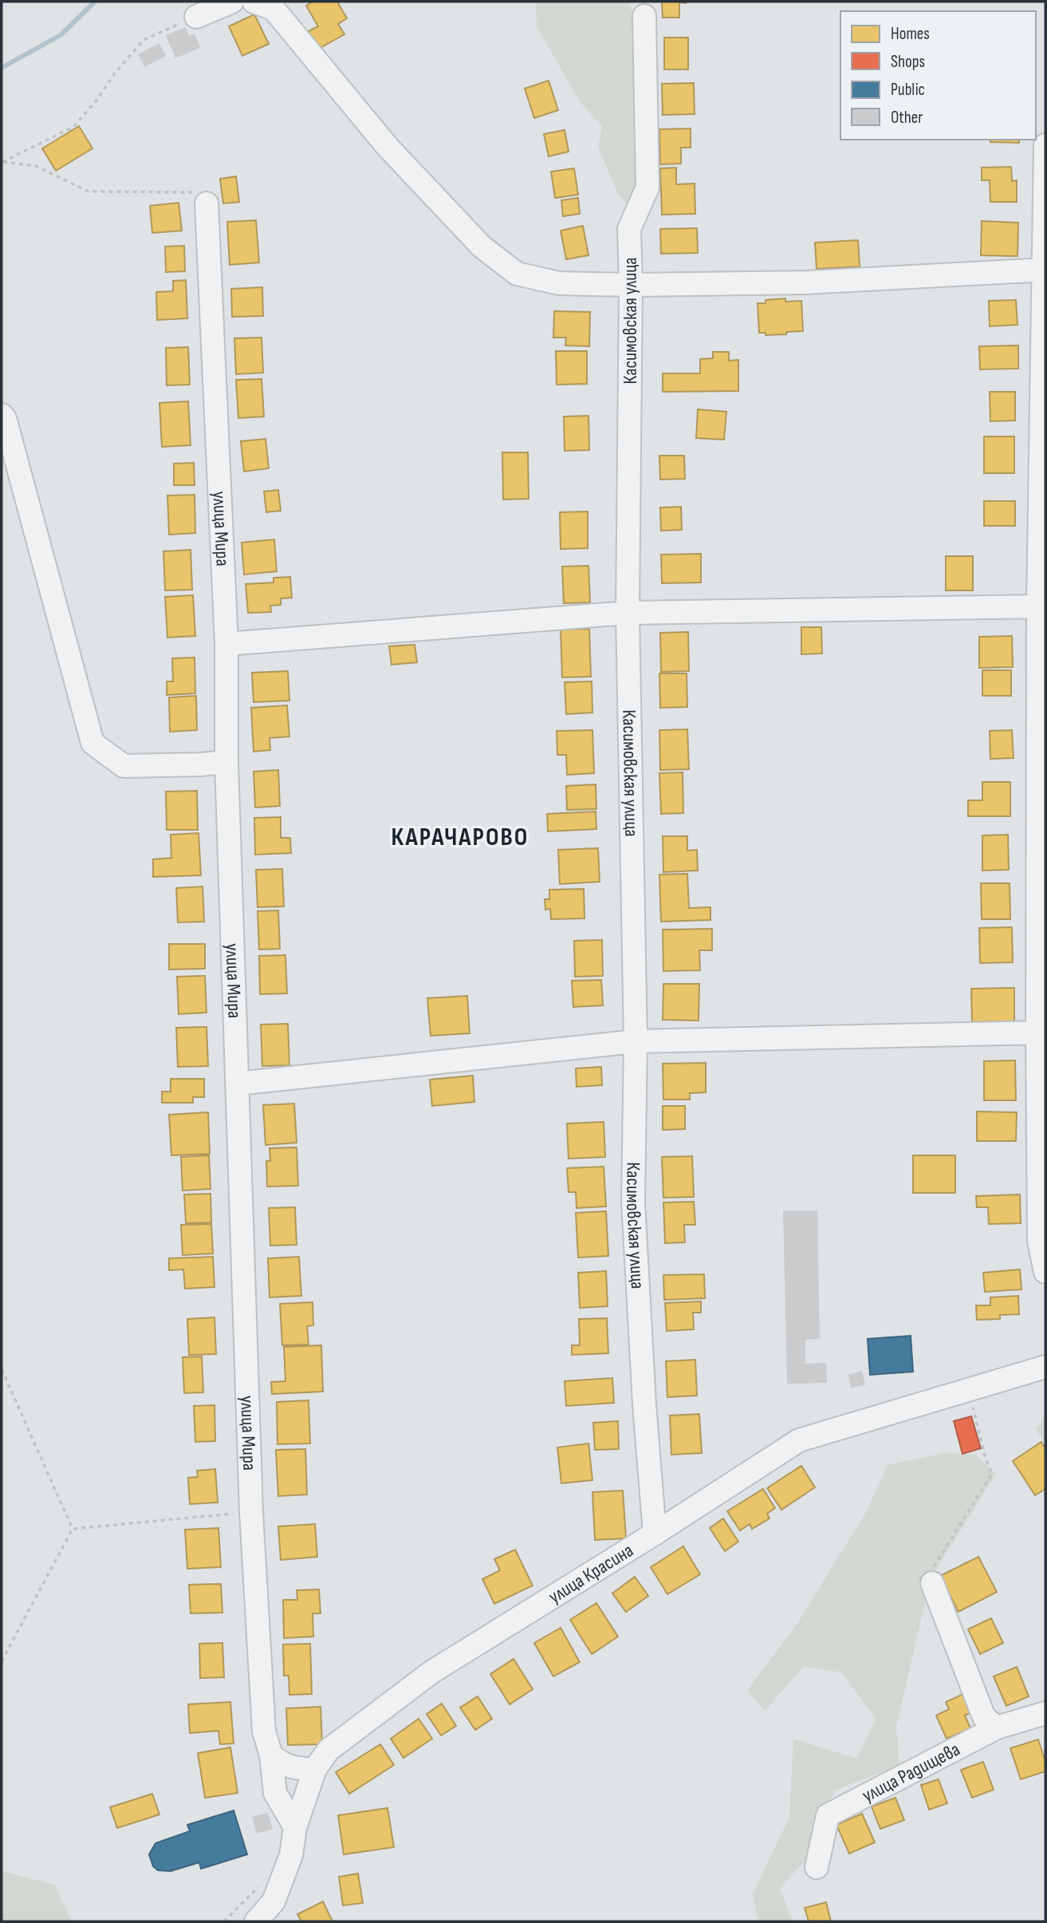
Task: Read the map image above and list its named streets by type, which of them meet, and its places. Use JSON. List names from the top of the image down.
{
  "streets": {
    "street": [
      "Касимовская улица",
      "улица Мира",
      "улица Красина",
      "улица Радищева"
    ]
  },
  "crossings": [
    ["Касимовская улица", "улица Красина"],
    ["улица Мира", "улица Красина"]
  ],
  "districts": ["КАРАЧАРОВО"],
  "legend": [
    "Homes",
    "Shops",
    "Public",
    "Other"
  ]
}
